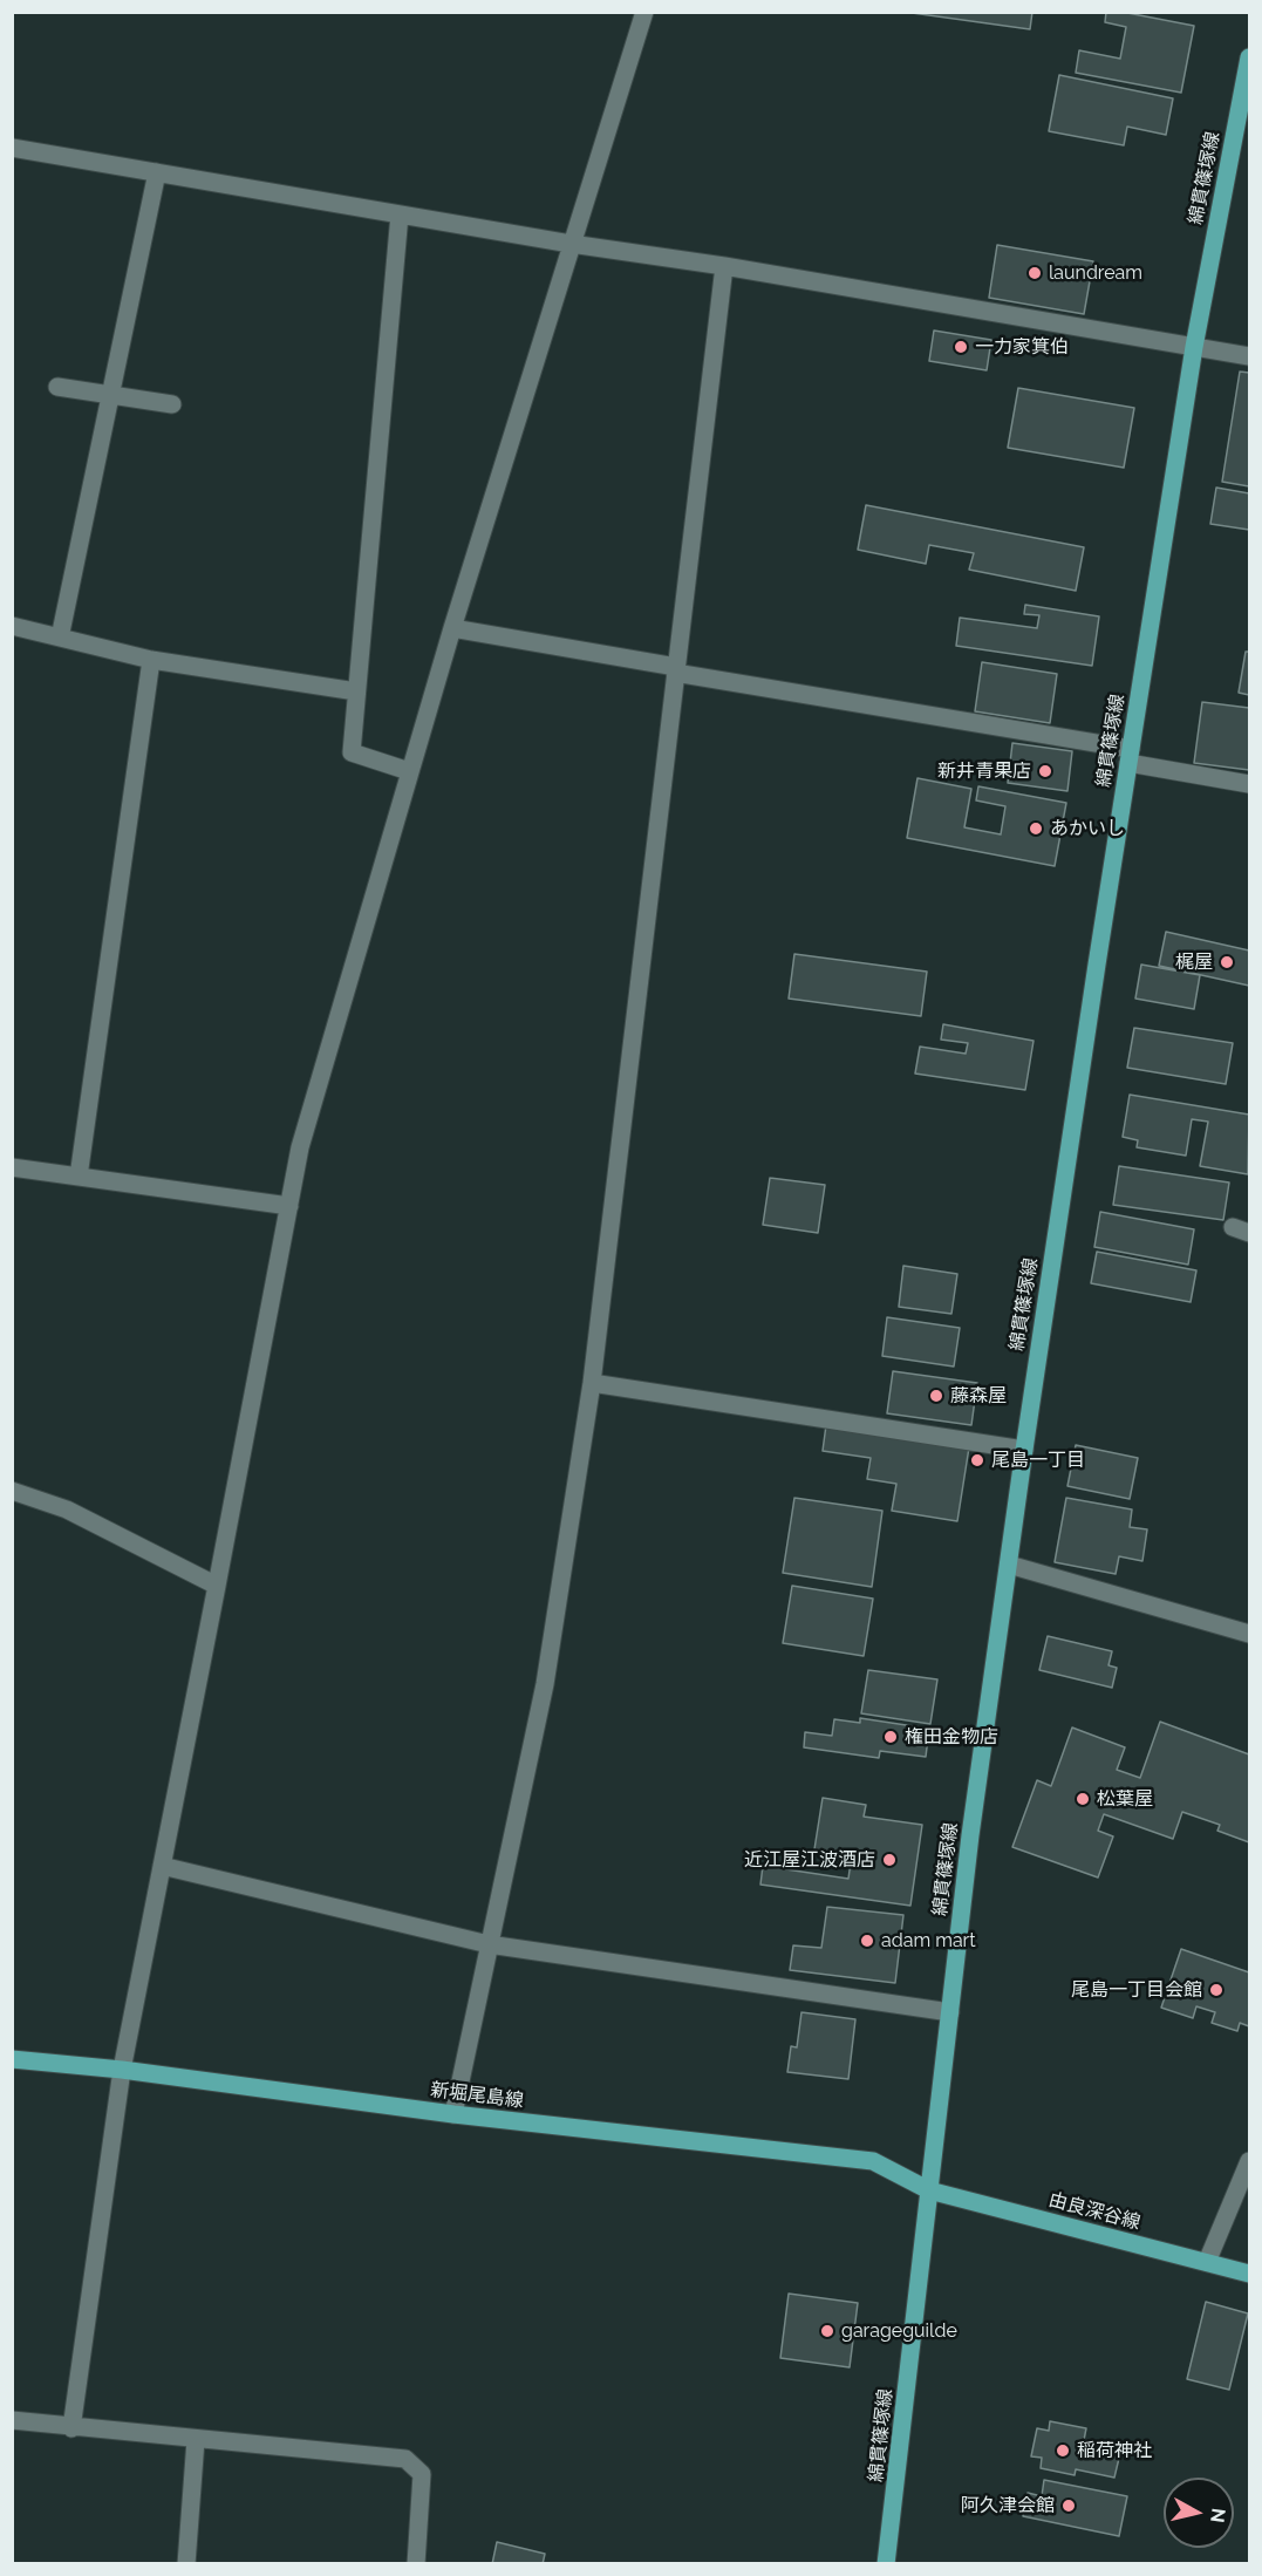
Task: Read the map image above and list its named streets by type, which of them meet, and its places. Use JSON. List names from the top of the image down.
{
  "streets": {
    "main road": ["綿貫篠塚線", "新堀尾島線", "由良深谷線"]
  },
  "crossings": [
    ["綿貫篠塚線", "新堀尾島線"],
    ["綿貫篠塚線", "由良深谷線"],
    ["新堀尾島線", "由良深谷線"]
  ],
  "places": [
    "laundream",
    "一力家箕伯",
    "新井青果店",
    "あかいし",
    "梶屋",
    "藤森屋",
    "尾島一丁目",
    "権田金物店",
    "松葉屋",
    "近江屋江波酒店",
    "adam mart",
    "尾島一丁目会館",
    "garageguilde",
    "稲荷神社",
    "阿久津会館"
  ],
  "north": "right"
}
